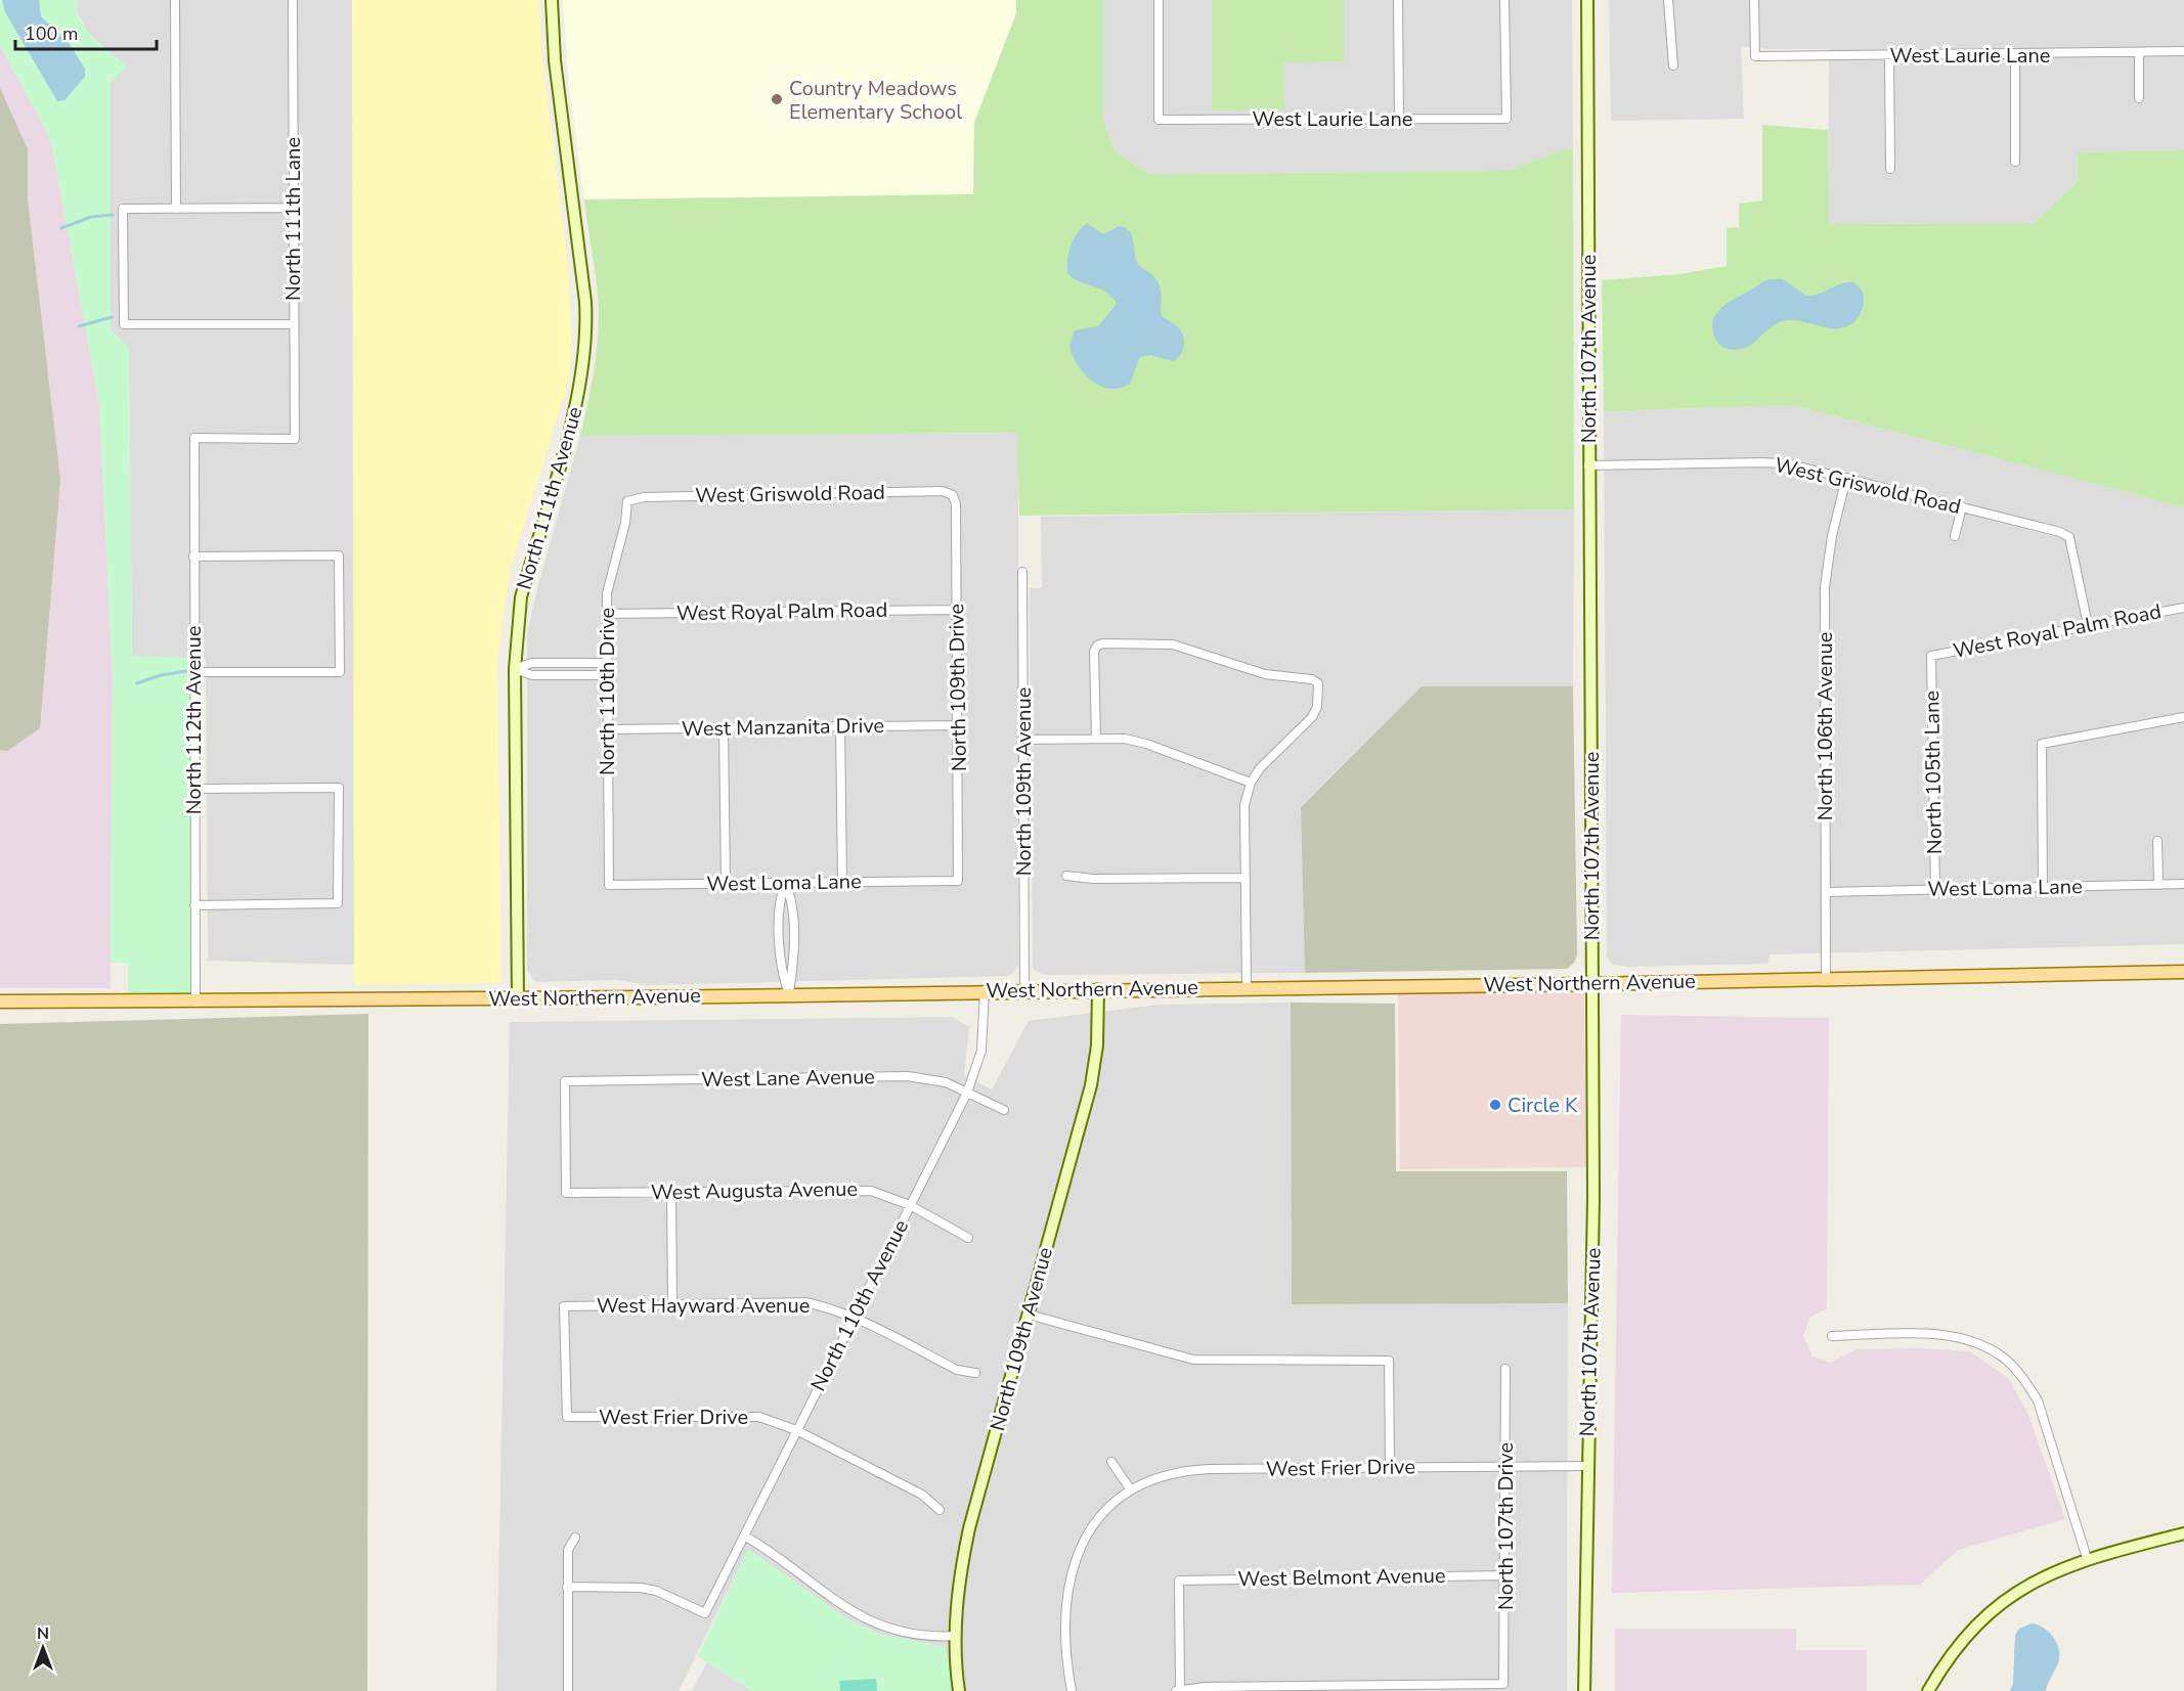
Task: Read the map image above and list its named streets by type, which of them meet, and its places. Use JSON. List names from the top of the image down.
{
  "streets": {
    "main road": ["West Northern Avenue"],
    "street": [
      "West Laurie Lane",
      "North 111th Lane",
      "North 107th Avenue",
      "West Griswold Road",
      "North 111th Avenue",
      "West Royal Palm Road",
      "North 109th Drive",
      "North 110th Drive",
      "North 112th Avenue",
      "North 106th Avenue",
      "West Manzanita Drive",
      "North 105th Lane",
      "North 109th Avenue",
      "West Loma Lane",
      "West Lane Avenue",
      "West Augusta Avenue",
      "West Hayward Avenue",
      "North 110th Avenue",
      "West Frier Drive",
      "North 107th Drive",
      "West Belmont Avenue"
    ]
  },
  "crossings": [
    ["North 111th Lane", "North 112th Avenue"],
    ["North 107th Avenue", "West Griswold Road"],
    ["North 107th Avenue", "West Northern Avenue"],
    ["North 107th Avenue", "West Frier Drive"],
    ["West Griswold Road", "West Royal Palm Road"],
    ["West Griswold Road", "North 109th Drive"],
    ["West Griswold Road", "North 110th Drive"],
    ["West Griswold Road", "North 106th Avenue"],
    ["North 111th Avenue", "West Northern Avenue"],
    ["West Royal Palm Road", "North 109th Drive"],
    ["West Royal Palm Road", "North 110th Drive"],
    ["West Royal Palm Road", "North 105th Lane"],
    ["North 109th Drive", "West Manzanita Drive"],
    ["North 109th Drive", "West Loma Lane"],
    ["North 110th Drive", "West Manzanita Drive"],
    ["North 110th Drive", "West Loma Lane"],
    ["North 112th Avenue", "West Northern Avenue"],
    ["North 106th Avenue", "West Loma Lane"],
    ["North 106th Avenue", "West Northern Avenue"],
    ["North 105th Lane", "West Loma Lane"],
    ["North 109th Avenue", "West Northern Avenue"],
    ["West Northern Avenue", "North 110th Avenue"],
    ["West Lane Avenue", "West Augusta Avenue"],
    ["West Lane Avenue", "North 110th Avenue"],
    ["West Augusta Avenue", "North 110th Avenue"],
    ["West Hayward Avenue", "North 110th Avenue"],
    ["West Hayward Avenue", "West Frier Drive"],
    ["North 110th Avenue", "West Frier Drive"],
    ["West Frier Drive", "North 107th Drive"],
    ["North 107th Drive", "West Belmont Avenue"]
  ],
  "places": ["Country Meadows Elementary School", "Circle K"],
  "scale_bar": "100 m",
  "north": "top"
}
